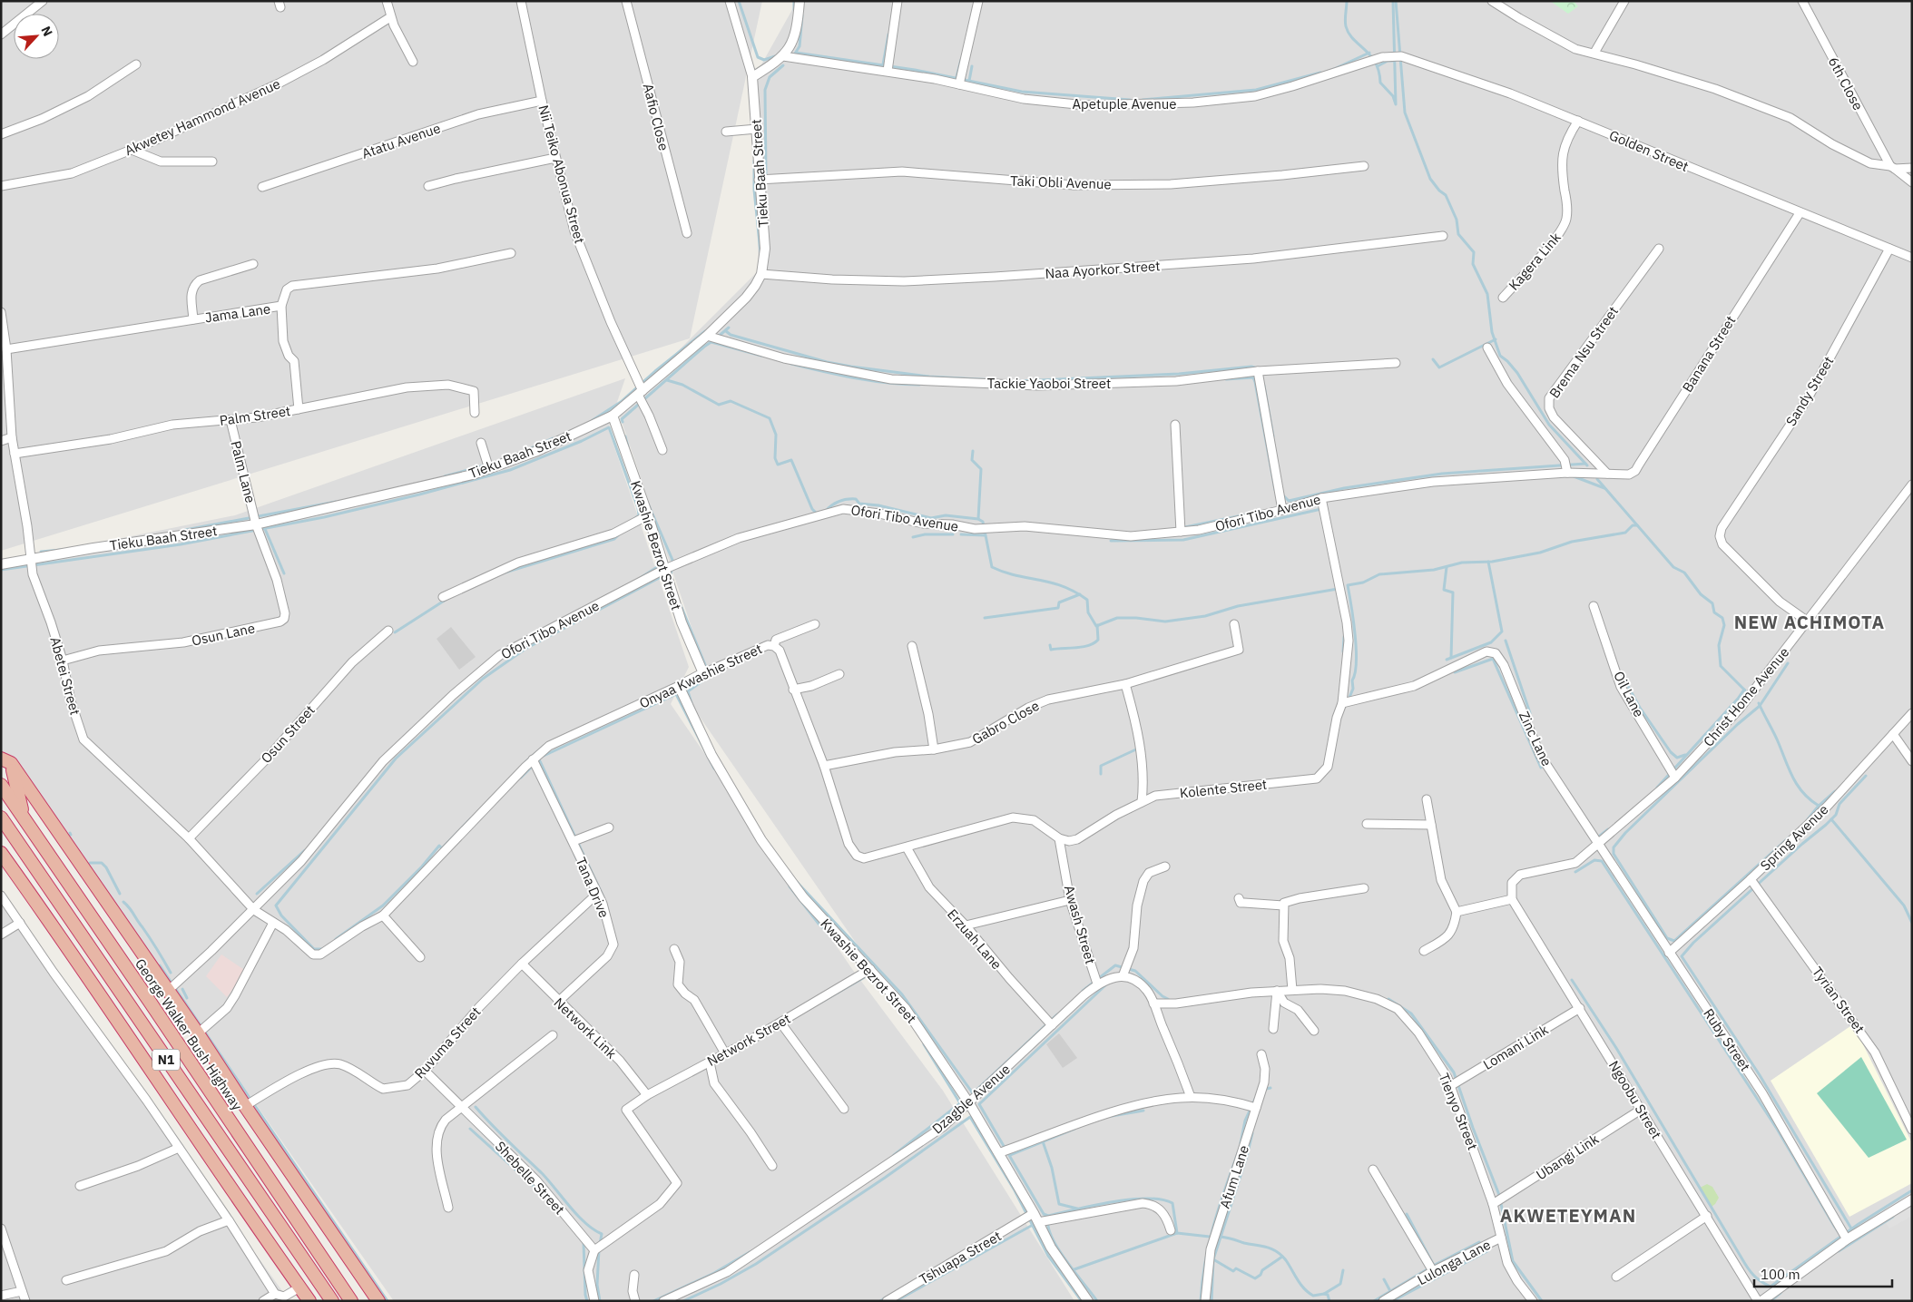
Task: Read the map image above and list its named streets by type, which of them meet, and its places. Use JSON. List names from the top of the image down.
{
  "streets": {
    "highway": ["George Walker Bush Highway", "N1"],
    "street": [
      "6th Close",
      "Apetuple Avenue",
      "Akwetey Hammond Avenue",
      "Aafio Close",
      "Atatu Avenue",
      "Golden Street",
      "Tieku Baah Street",
      "Nii Teiko Abonua Street",
      "Taki Obli Avenue",
      "Kagera Link",
      "Naa Ayorkor Street",
      "Jama Lane",
      "Brema Nsu Street",
      "Banana Street",
      "Tackie Yaoboi Street",
      "Sandy Street",
      "Palm Street",
      "Palm Lane",
      "Ofori Tibo Avenue",
      "Kwashie Bezrot Street",
      "Osun Lane",
      "Abetei Street",
      "Onyaa Kwashie Street",
      "Oil Lane",
      "Christ Home Avenue",
      "Gabro Close",
      "Osun Street",
      "Zinc Lane",
      "Kolente Street",
      "Spring Avenue",
      "Tana Drive",
      "Awash Street",
      "Erzuah Lane",
      "Tyrian Street",
      "Network Link",
      "Network Street",
      "Ruby Street",
      "Ruvuma Street",
      "Lomani Link",
      "Dzagble Avenue",
      "Ngoobu Street",
      "Tienyo Street",
      "Ubangi Link",
      "Afum Lane",
      "Shebelle Street",
      "Tshuapa Street",
      "Lulonga Lane"
    ]
  },
  "crossings": [
    ["Apetuple Avenue", "Golden Street"],
    ["Atatu Avenue", "Nii Teiko Abonua Street"],
    ["Golden Street", "Kagera Link"],
    ["Golden Street", "Banana Street"],
    ["Golden Street", "Sandy Street"],
    ["Tieku Baah Street", "Nii Teiko Abonua Street"],
    ["Tieku Baah Street", "Taki Obli Avenue"],
    ["Tieku Baah Street", "Naa Ayorkor Street"],
    ["Tieku Baah Street", "Tackie Yaoboi Street"],
    ["Tieku Baah Street", "Palm Lane"],
    ["Tieku Baah Street", "Kwashie Bezrot Street"],
    ["Tieku Baah Street", "Osun Lane"],
    ["Tieku Baah Street", "Abetei Street"],
    ["Jama Lane", "Abetei Street"],
    ["Brema Nsu Street", "Banana Street"],
    ["Brema Nsu Street", "Ofori Tibo Avenue"],
    ["Banana Street", "Ofori Tibo Avenue"],
    ["Sandy Street", "Christ Home Avenue"],
    ["Palm Street", "Palm Lane"],
    ["Palm Street", "Abetei Street"],
    ["Palm Lane", "Osun Lane"],
    ["Ofori Tibo Avenue", "Kwashie Bezrot Street"],
    ["Ofori Tibo Avenue", "Abetei Street"],
    ["Ofori Tibo Avenue", "Kolente Street"],
    ["Kwashie Bezrot Street", "Onyaa Kwashie Street"],
    ["Kwashie Bezrot Street", "Network Street"],
    ["Kwashie Bezrot Street", "Dzagble Avenue"],
    ["Kwashie Bezrot Street", "Tshuapa Street"],
    ["Osun Lane", "Abetei Street"],
    ["Abetei Street", "Onyaa Kwashie Street"],
    ["Abetei Street", "Osun Street"],
    ["Onyaa Kwashie Street", "Gabro Close"],
    ["Onyaa Kwashie Street", "Kolente Street"],
    ["Onyaa Kwashie Street", "Tana Drive"],
    ["Onyaa Kwashie Street", "Awash Street"],
    ["Onyaa Kwashie Street", "Erzuah Lane"],
    ["Oil Lane", "Christ Home Avenue"],
    ["Christ Home Avenue", "Zinc Lane"],
    ["Christ Home Avenue", "Ruby Street"],
    ["Christ Home Avenue", "Ngoobu Street"],
    ["Zinc Lane", "Kolente Street"],
    ["Zinc Lane", "Ruby Street"],
    ["Kolente Street", "Awash Street"],
    ["Spring Avenue", "Tyrian Street"],
    ["Spring Avenue", "Ruby Street"],
    ["Tana Drive", "Network Link"],
    ["Tana Drive", "Ruvuma Street"],
    ["Awash Street", "Dzagble Avenue"],
    ["Erzuah Lane", "Dzagble Avenue"],
    ["Network Link", "Network Street"],
    ["Network Link", "Ruvuma Street"],
    ["Network Street", "Shebelle Street"],
    ["Ruvuma Street", "Shebelle Street"],
    ["Lomani Link", "Ngoobu Street"],
    ["Lomani Link", "Tienyo Street"],
    ["Ngoobu Street", "Ubangi Link"],
    ["Tienyo Street", "Ubangi Link"],
    ["Tienyo Street", "Lulonga Lane"]
  ],
  "districts": ["NEW ACHIMOTA", "AKWETEYMAN"],
  "scale_bar": "100 m",
  "north": "top right"
}
